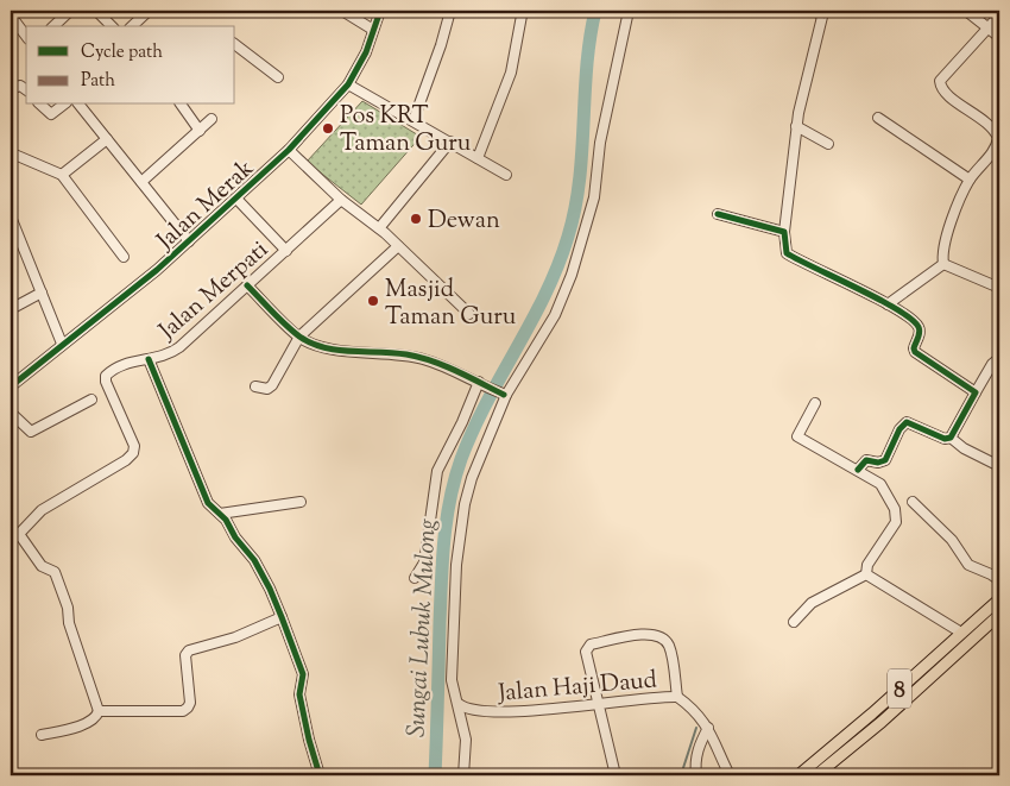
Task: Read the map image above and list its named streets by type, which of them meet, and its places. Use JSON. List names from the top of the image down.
{
  "streets": {
    "main road": ["8"],
    "street": ["Jalan Merak", "Jalan Merpati", "Jalan Haji Daud"]
  },
  "water": ["Sungai Lubuk Mulong"],
  "places": ["Pos KRT Taman Guru", "Dewan", "Masjid Taman Guru"],
  "legend": ["Cycle path", "Path"]
}
